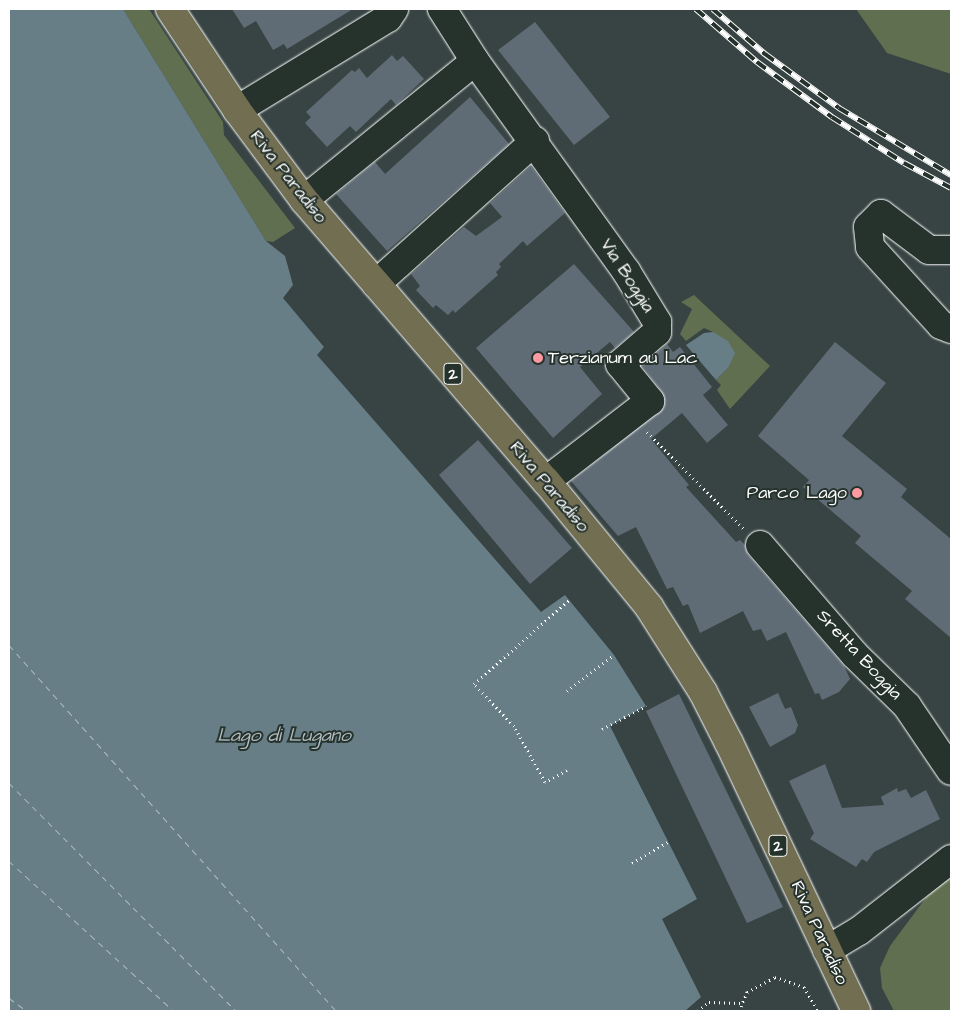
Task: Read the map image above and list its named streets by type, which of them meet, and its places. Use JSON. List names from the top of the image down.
{
  "streets": {
    "main road": ["Riva Paradiso", "2"],
    "street": ["Via Boggia", "Sretta Boggia"]
  },
  "crossings": [
    ["Riva Paradiso", "Via Boggia"]
  ],
  "water": ["Lago di Lugano"],
  "places": ["Terzianum au Lac", "Parco Lago"]
}
